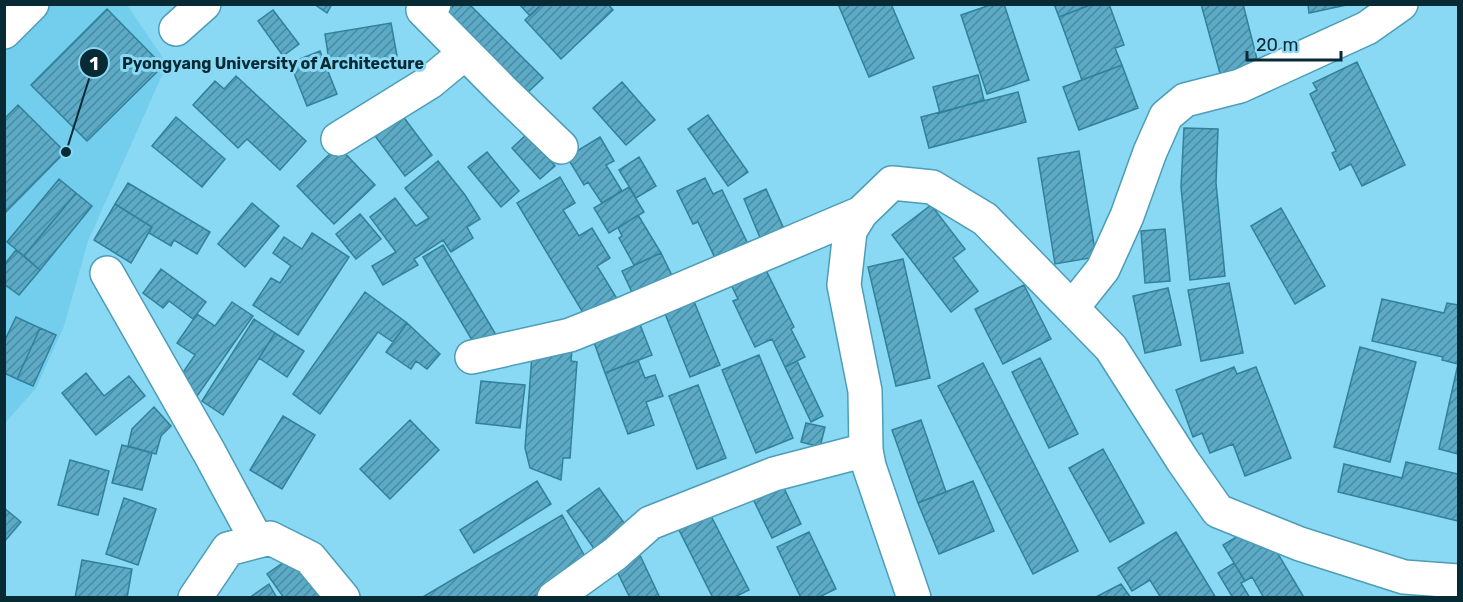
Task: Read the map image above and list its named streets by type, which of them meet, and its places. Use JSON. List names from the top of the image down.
{
  "places": ["Pyongyang University of Architecture"],
  "scale_bar": "20 m"
}
